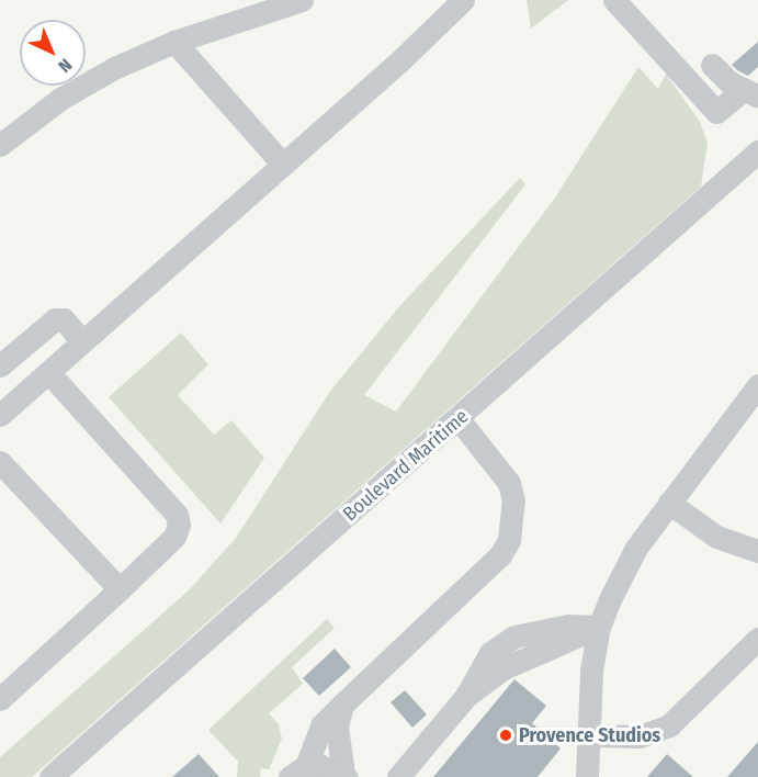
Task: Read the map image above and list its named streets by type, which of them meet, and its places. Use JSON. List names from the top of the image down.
{
  "streets": {
    "street": ["Boulevard Maritime"]
  },
  "places": ["Provence Studios"],
  "north": "bottom right"
}
